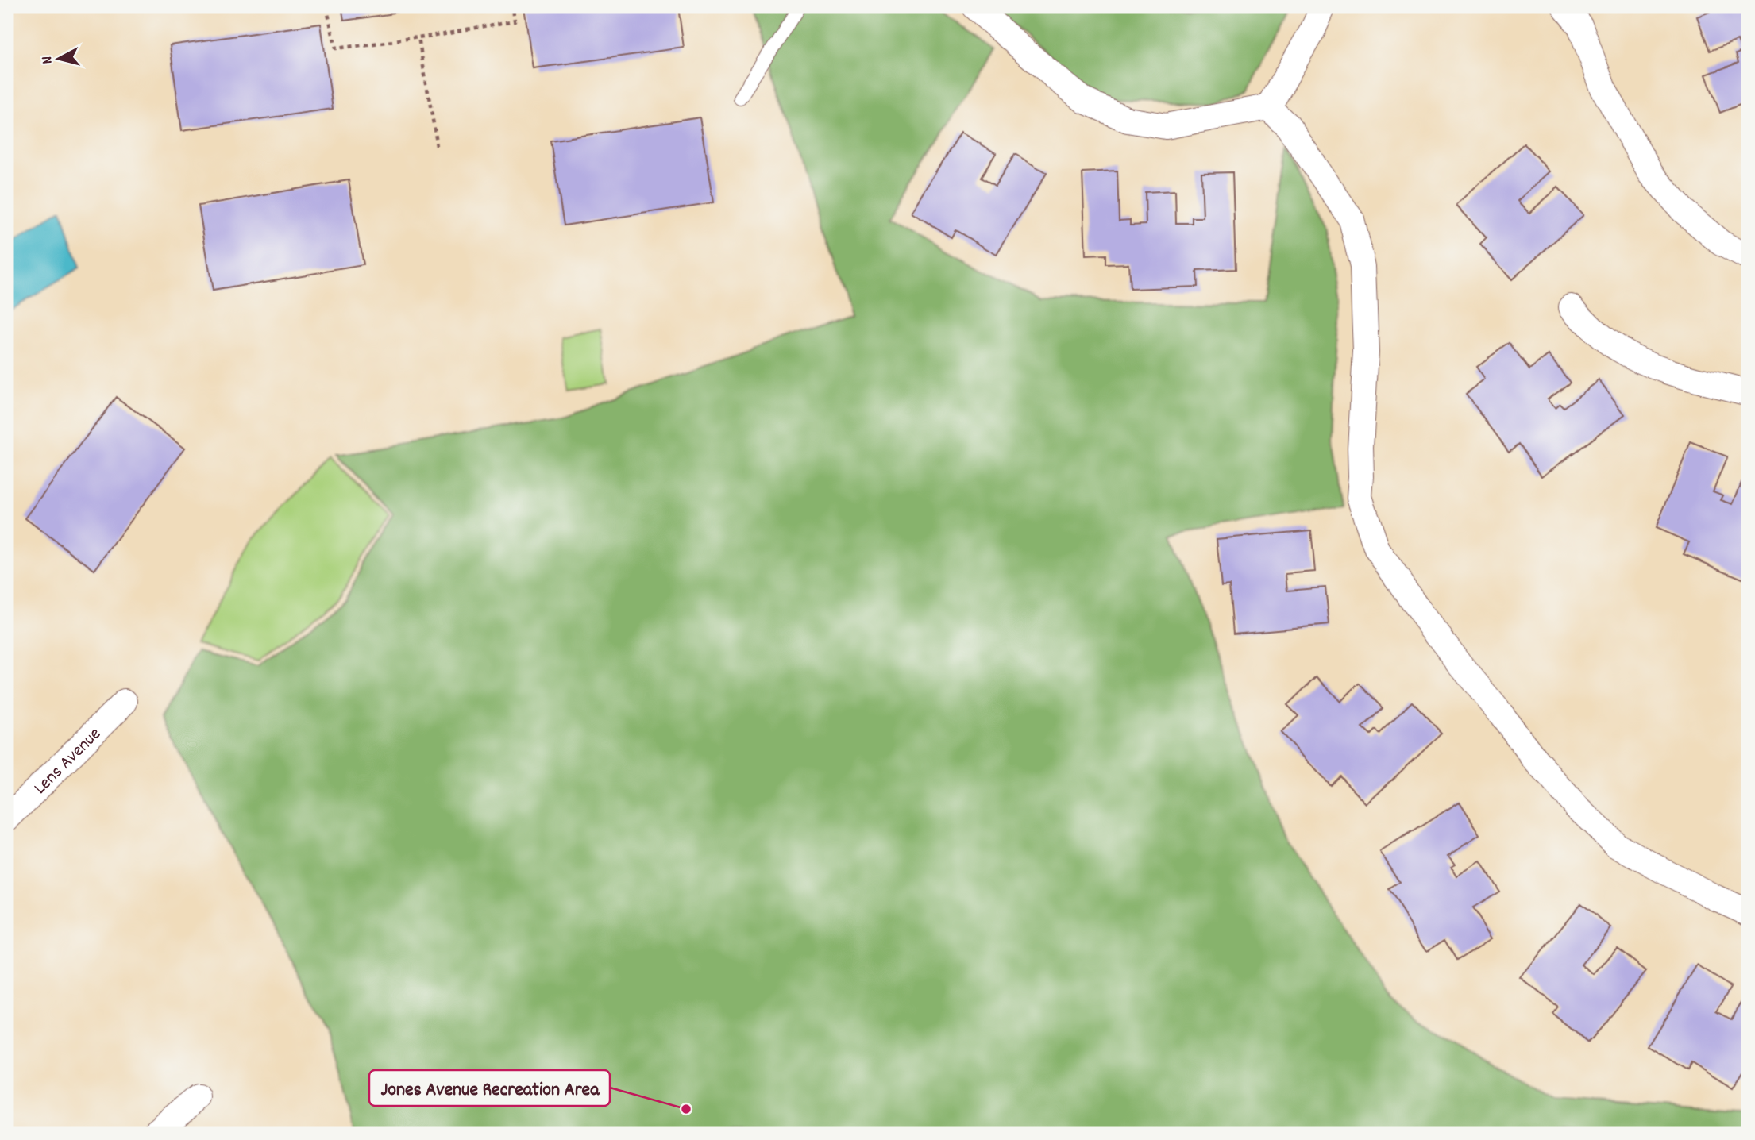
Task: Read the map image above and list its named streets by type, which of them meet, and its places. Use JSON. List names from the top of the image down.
{
  "streets": {
    "street": ["Lens Avenue"]
  },
  "places": ["Jones Avenue Recreation Area"],
  "north": "left"
}
